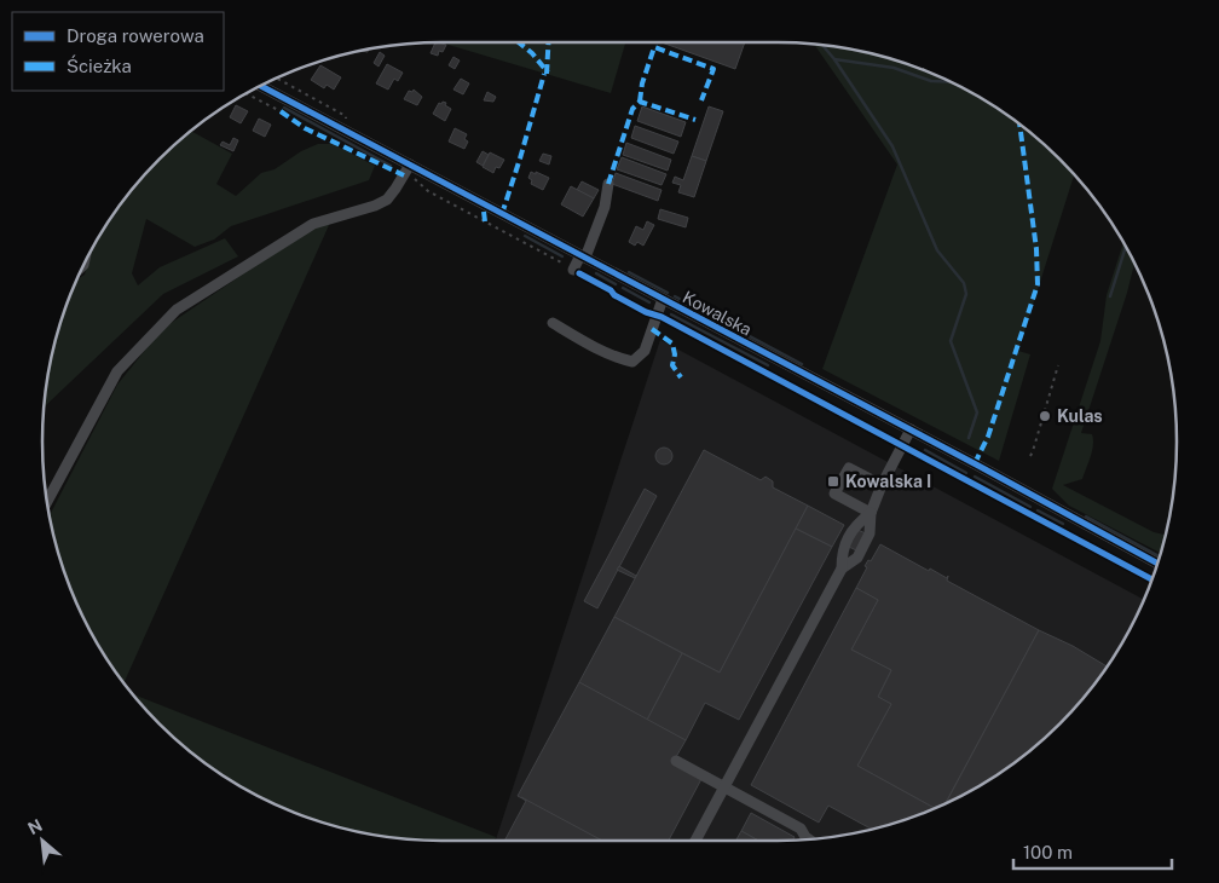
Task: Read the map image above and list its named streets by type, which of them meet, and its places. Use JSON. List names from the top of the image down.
{
  "streets": {
    "street": ["Kowalska"]
  },
  "places": {
    "other": ["Kulas"],
    "transit": ["Kowalska I"]
  },
  "legend": ["Droga rowerowa", "Ścieżka"],
  "scale_bar": "100 m",
  "north": "top left"
}
